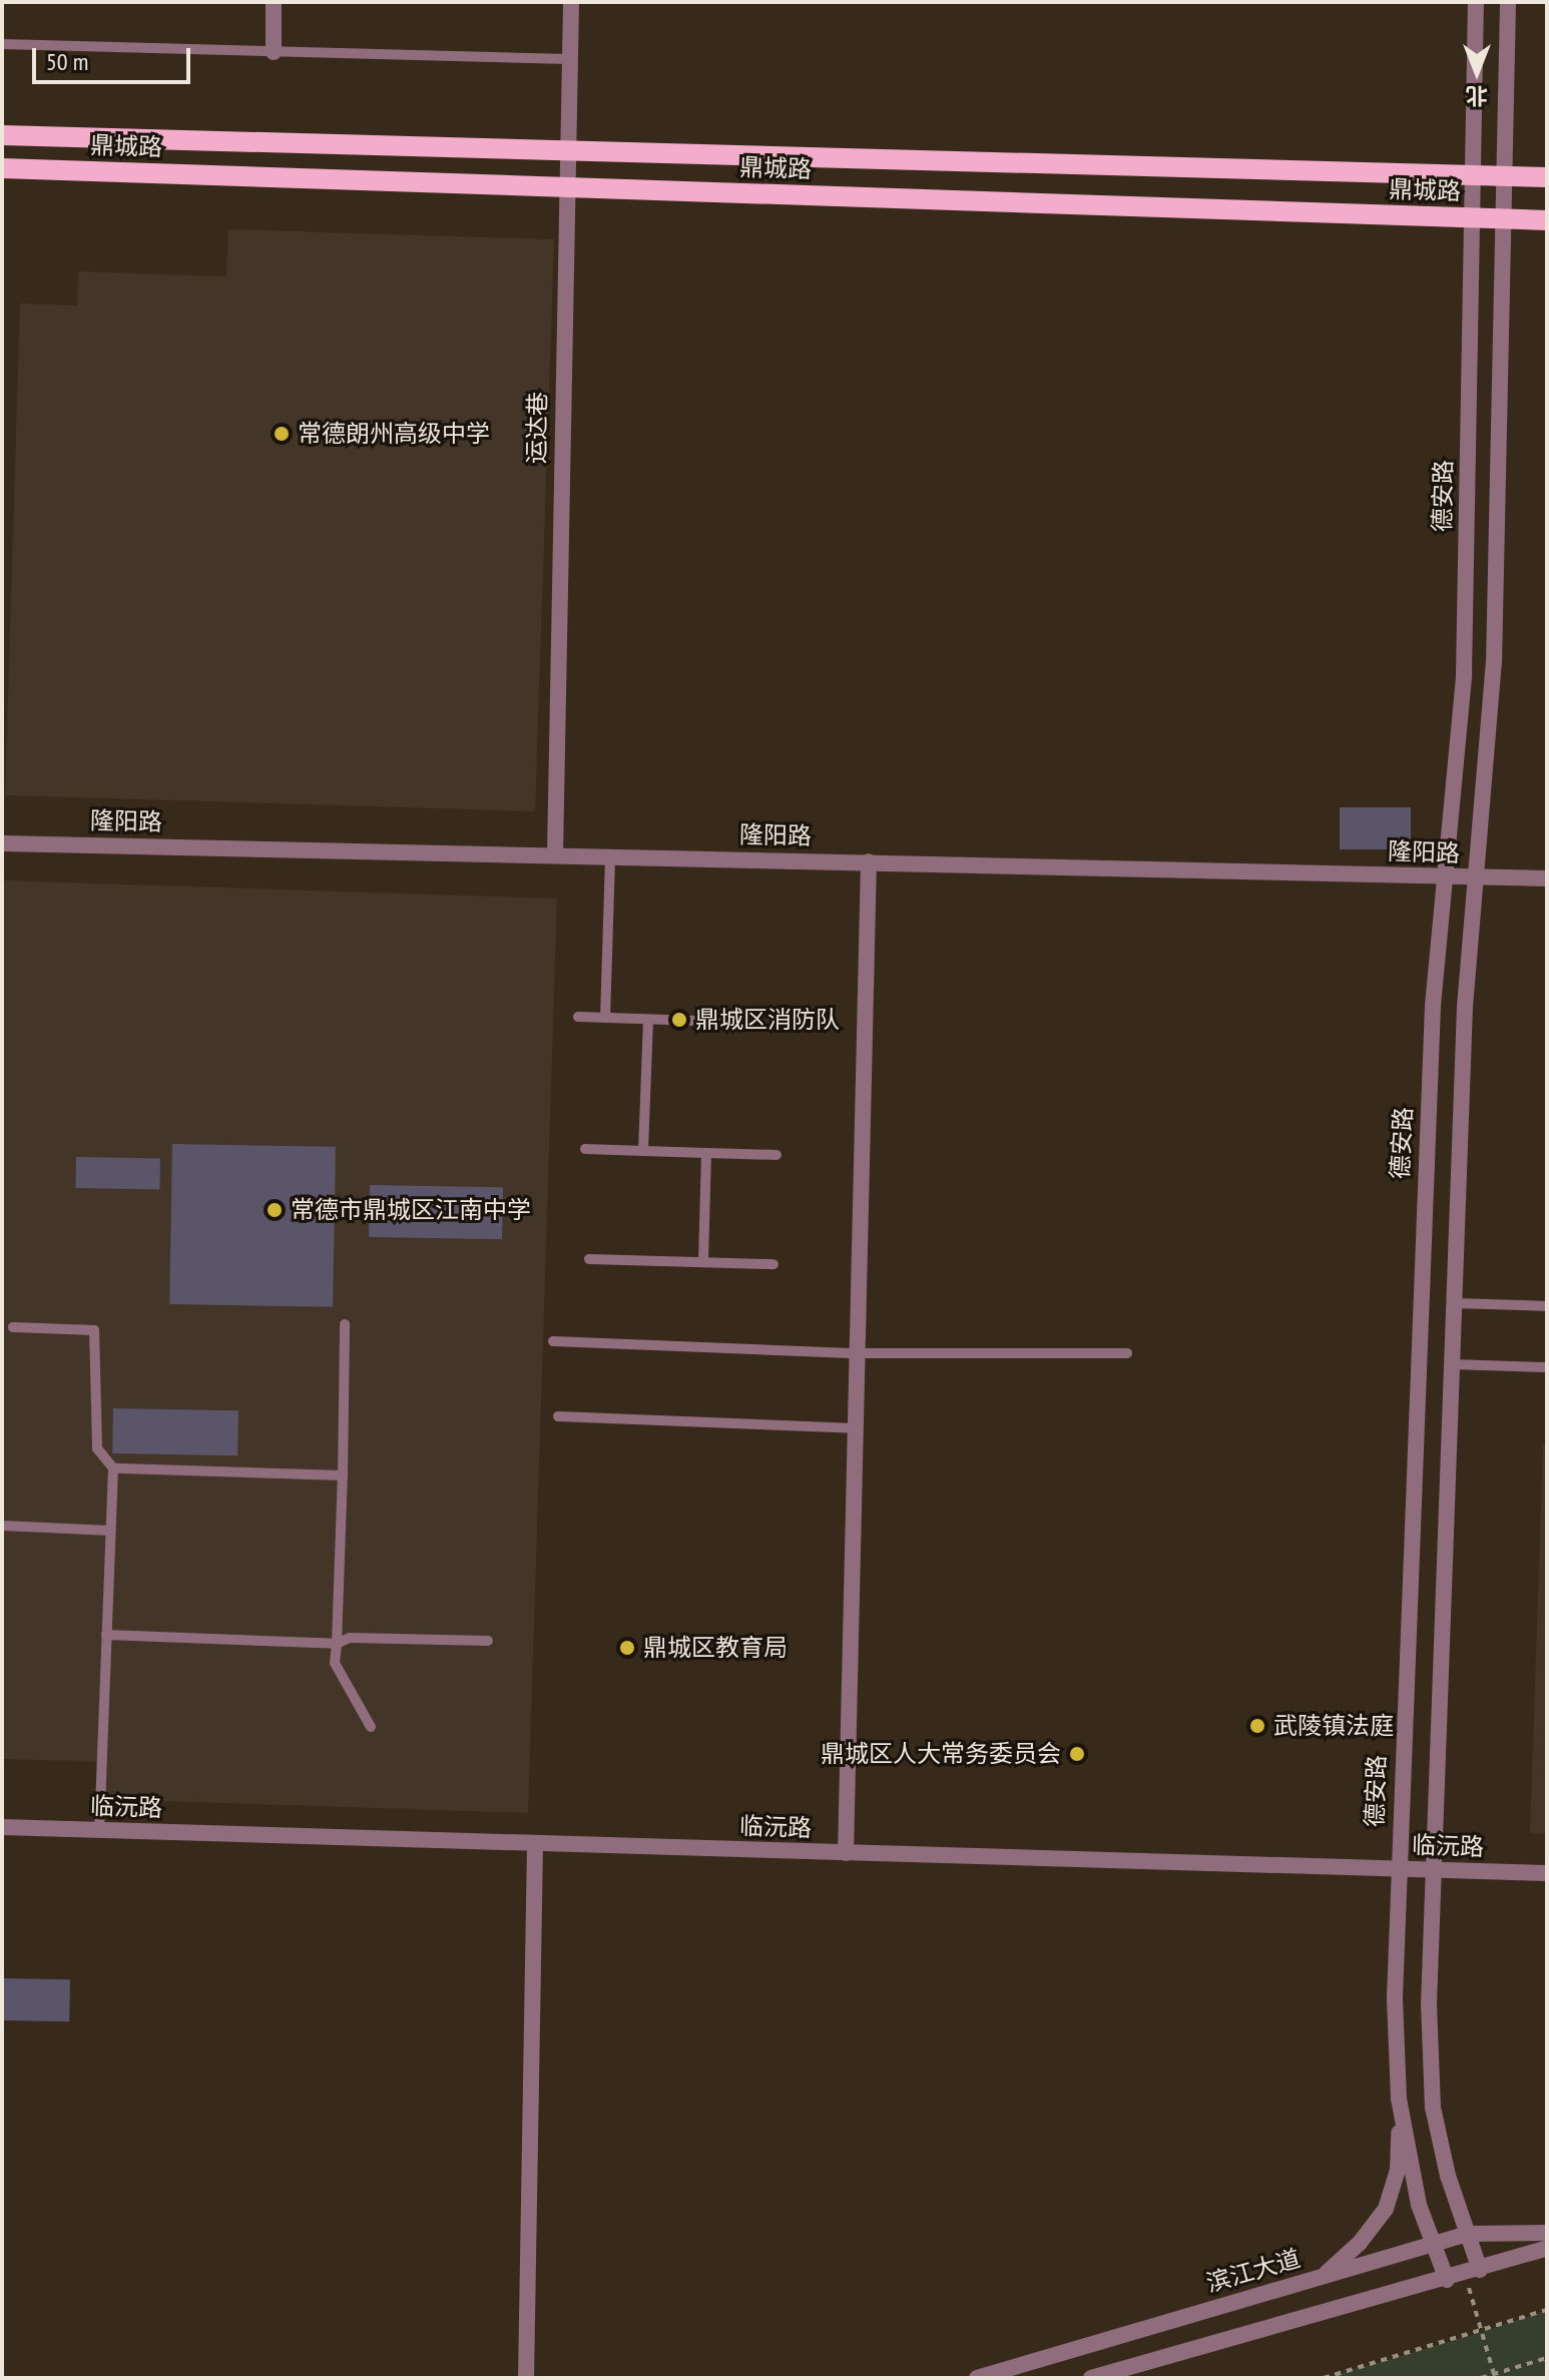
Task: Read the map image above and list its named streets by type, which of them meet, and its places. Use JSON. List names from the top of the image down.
{
  "streets": {
    "main road": ["鼎城路"],
    "street": [
      "运达巷",
      "德安路",
      "隆阳路",
      "临沅路",
      "滨江大道"
    ]
  },
  "crossings": [
    ["鼎城路", "运达巷"],
    ["鼎城路", "德安路"],
    ["运达巷", "隆阳路"],
    ["德安路", "隆阳路"],
    ["德安路", "临沅路"],
    ["德安路", "滨江大道"]
  ],
  "places": [
    "常德朗州高级中学",
    "鼎城区消防队",
    "常德市鼎城区江南中学",
    "鼎城区教育局",
    "武陵镇法庭",
    "鼎城区人大常务委员会"
  ],
  "scale_bar": "50 m",
  "north": "bottom"
}
